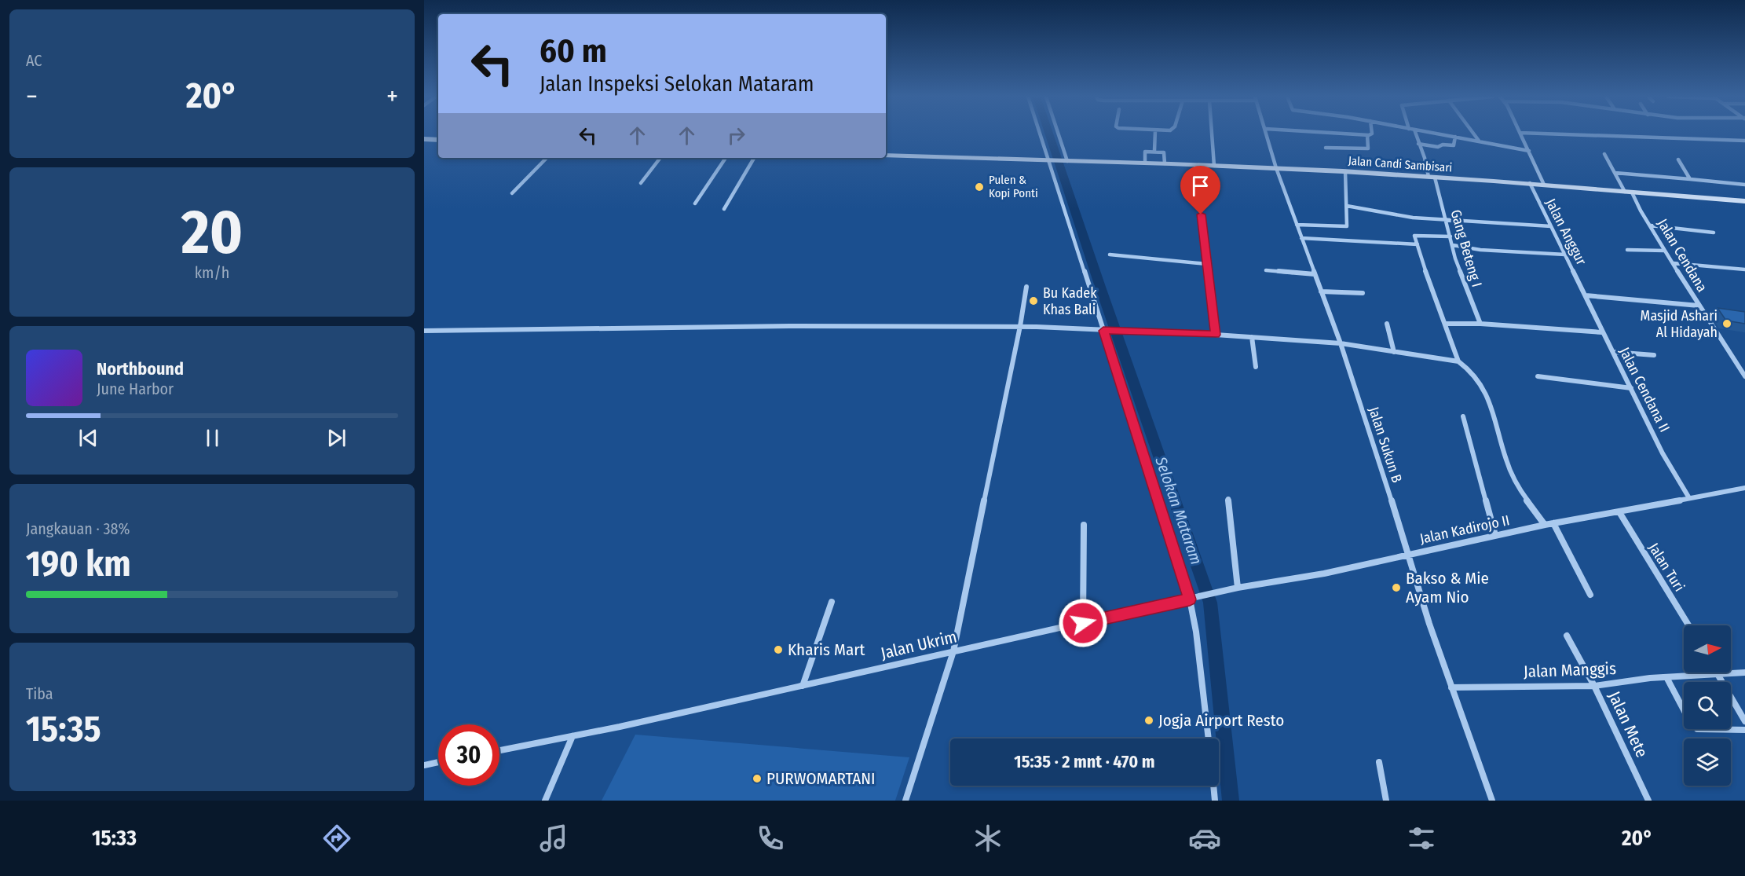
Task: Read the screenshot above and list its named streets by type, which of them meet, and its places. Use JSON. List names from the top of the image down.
{
  "streets": {
    "street": [
      "Jalan Candi Sambisari",
      "Jalan Anggur",
      "Gang Beteng I",
      "Jalan Cendana",
      "Jalan Cendana II",
      "Jalan Sukun B",
      "Jalan Kadirojo II",
      "Jalan Turi",
      "Jalan Ukrim",
      "Jalan Manggis",
      "Jalan Mete"
    ]
  },
  "crossings": [
    ["Jalan Candi Sambisari", "Jalan Anggur"],
    ["Jalan Candi Sambisari", "Gang Beteng I"],
    ["Jalan Candi Sambisari", "Jalan Cendana"],
    ["Jalan Candi Sambisari", "Jalan Sukun B"],
    ["Jalan Anggur", "Jalan Cendana II"],
    ["Jalan Cendana II", "Jalan Kadirojo II"],
    ["Jalan Sukun B", "Jalan Kadirojo II"],
    ["Jalan Sukun B", "Jalan Manggis"],
    ["Jalan Kadirojo II", "Jalan Turi"],
    ["Jalan Kadirojo II", "Jalan Ukrim"],
    ["Jalan Manggis", "Jalan Mete"]
  ],
  "water": ["Selokan Mataram"],
  "places": [
    "Pulen & Kopi Ponti",
    "Bu Kadek Khas Bali",
    "Masjid Ashari Al Hidayah",
    "Bakso & Mie Ayam Nio",
    "Kharis Mart",
    "Jogja Airport Resto",
    "PURWOMARTANI"
  ],
  "north": "right",
  "page": {
    "tile": [
      "AC",
      ["20", "km/h"],
      ["Jangkauan · 38%", "190 km"],
      ["Tiba", "15:35"]
    ],
    "turn": ["60 m", "Jalan Inspeksi Selokan Mataram"],
    "heat": ["−", "20°", "+"],
    "song": ["Northbound", "June Harbor"],
    "limit": "30",
    "trip": "15:35 · 2 mnt · 470 m",
    "tabs": ["15:33", "20°"]
  }
}
